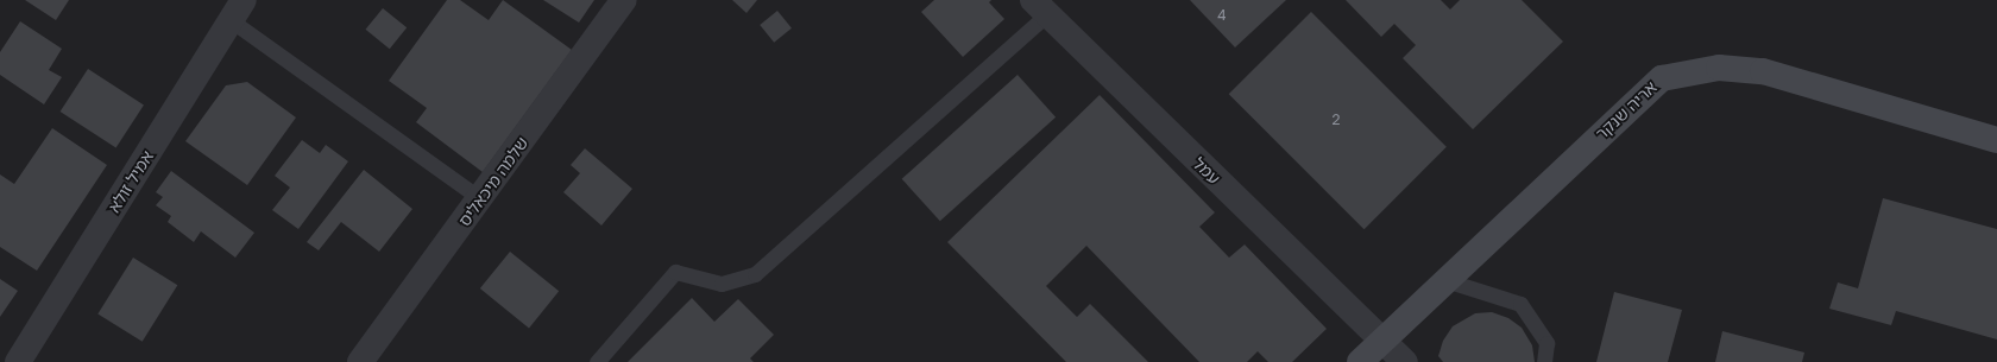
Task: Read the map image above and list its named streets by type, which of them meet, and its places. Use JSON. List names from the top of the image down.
{
  "streets": {
    "street": [
      "אריה שנקר",
      "עמל",
      "אמיל זולא",
      "שלמה מיכאליס"
    ]
  },
  "crossings": [
    ["אריה שנקר", "עמל"]
  ],
  "house_numbers": ["4", "2"]
}
